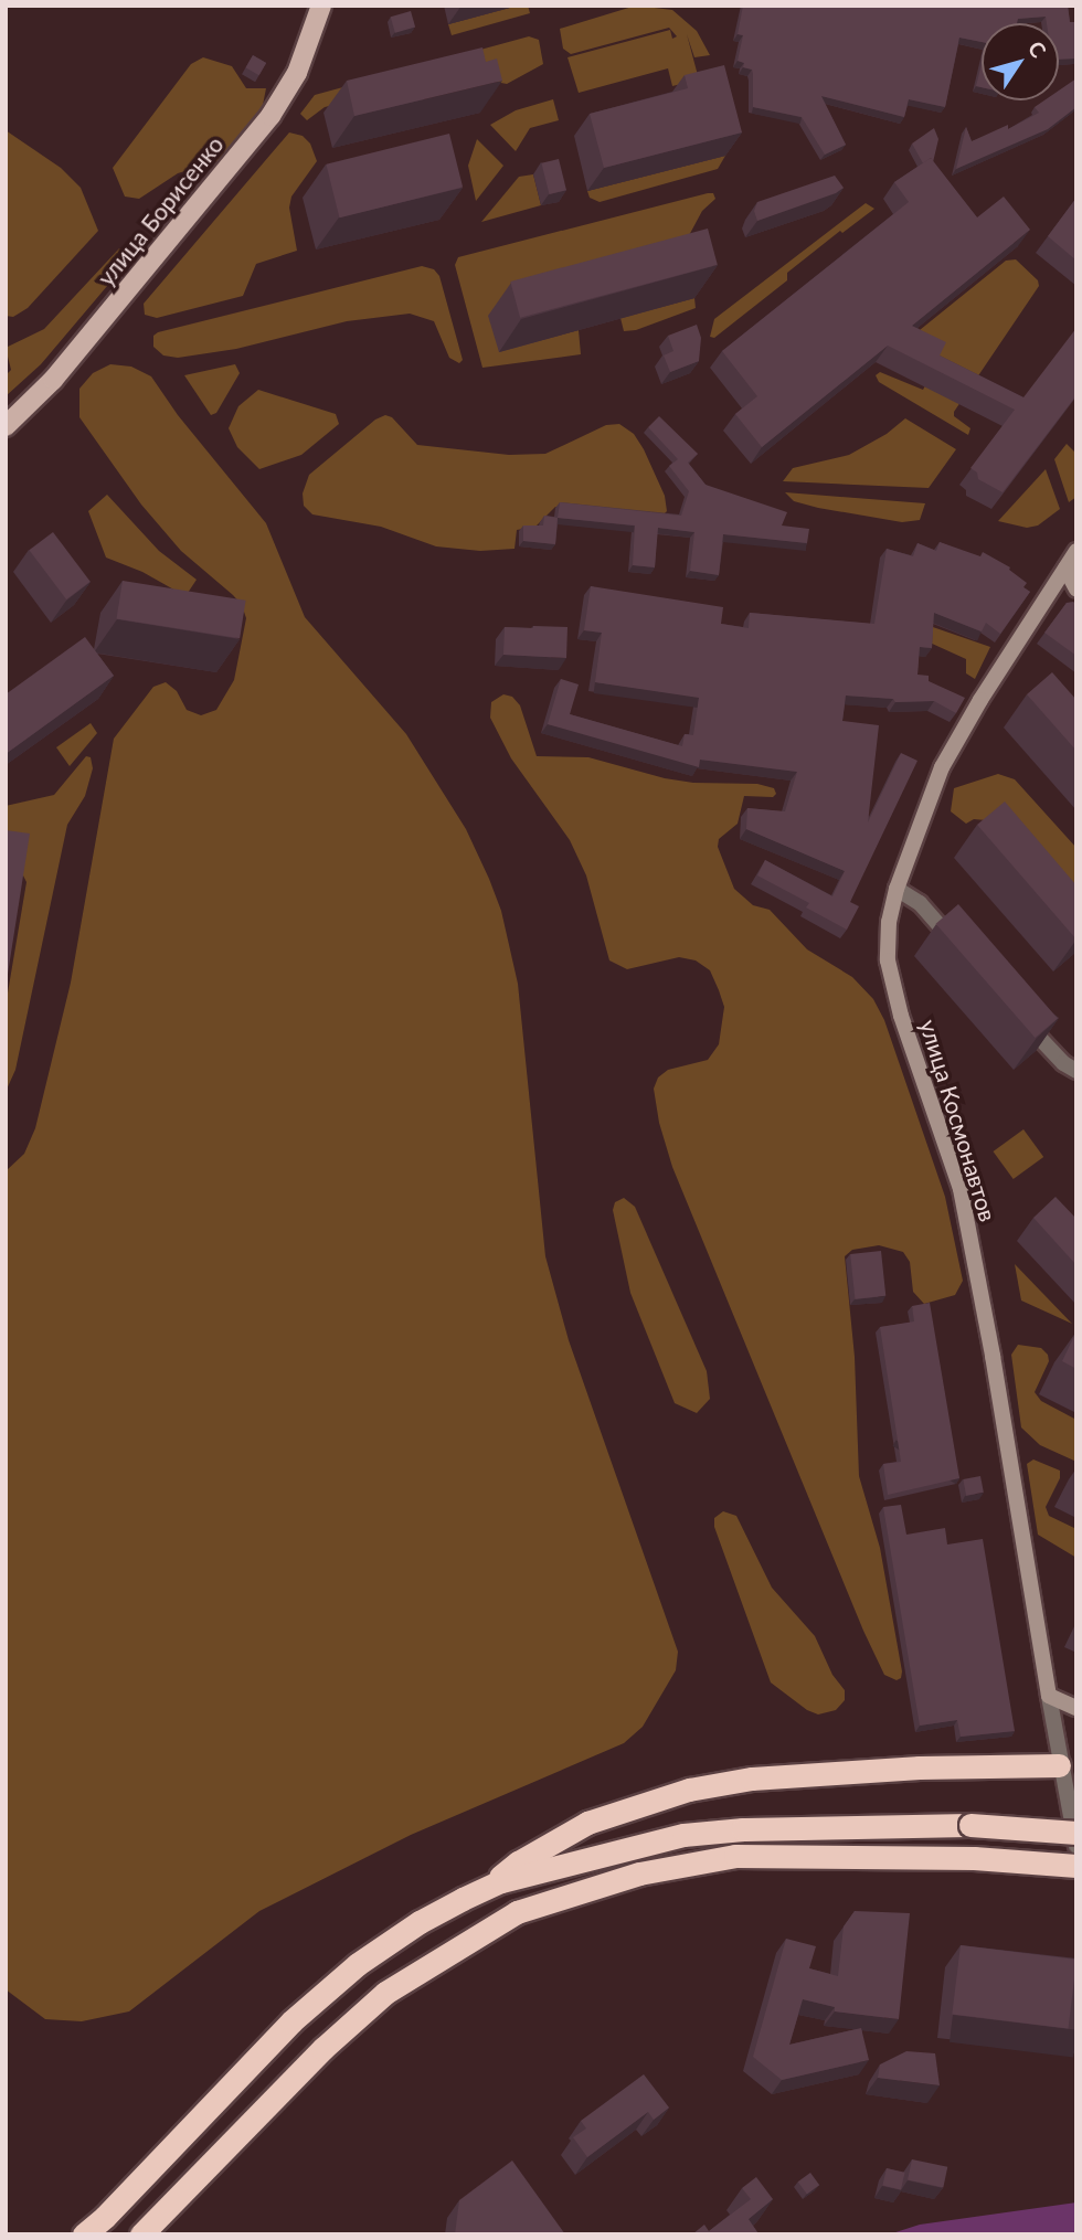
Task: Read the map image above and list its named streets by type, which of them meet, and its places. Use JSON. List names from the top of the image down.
{
  "streets": {
    "main road": ["улица Борисенко", "улица Космонавтов"]
  },
  "north": "top right"
}
